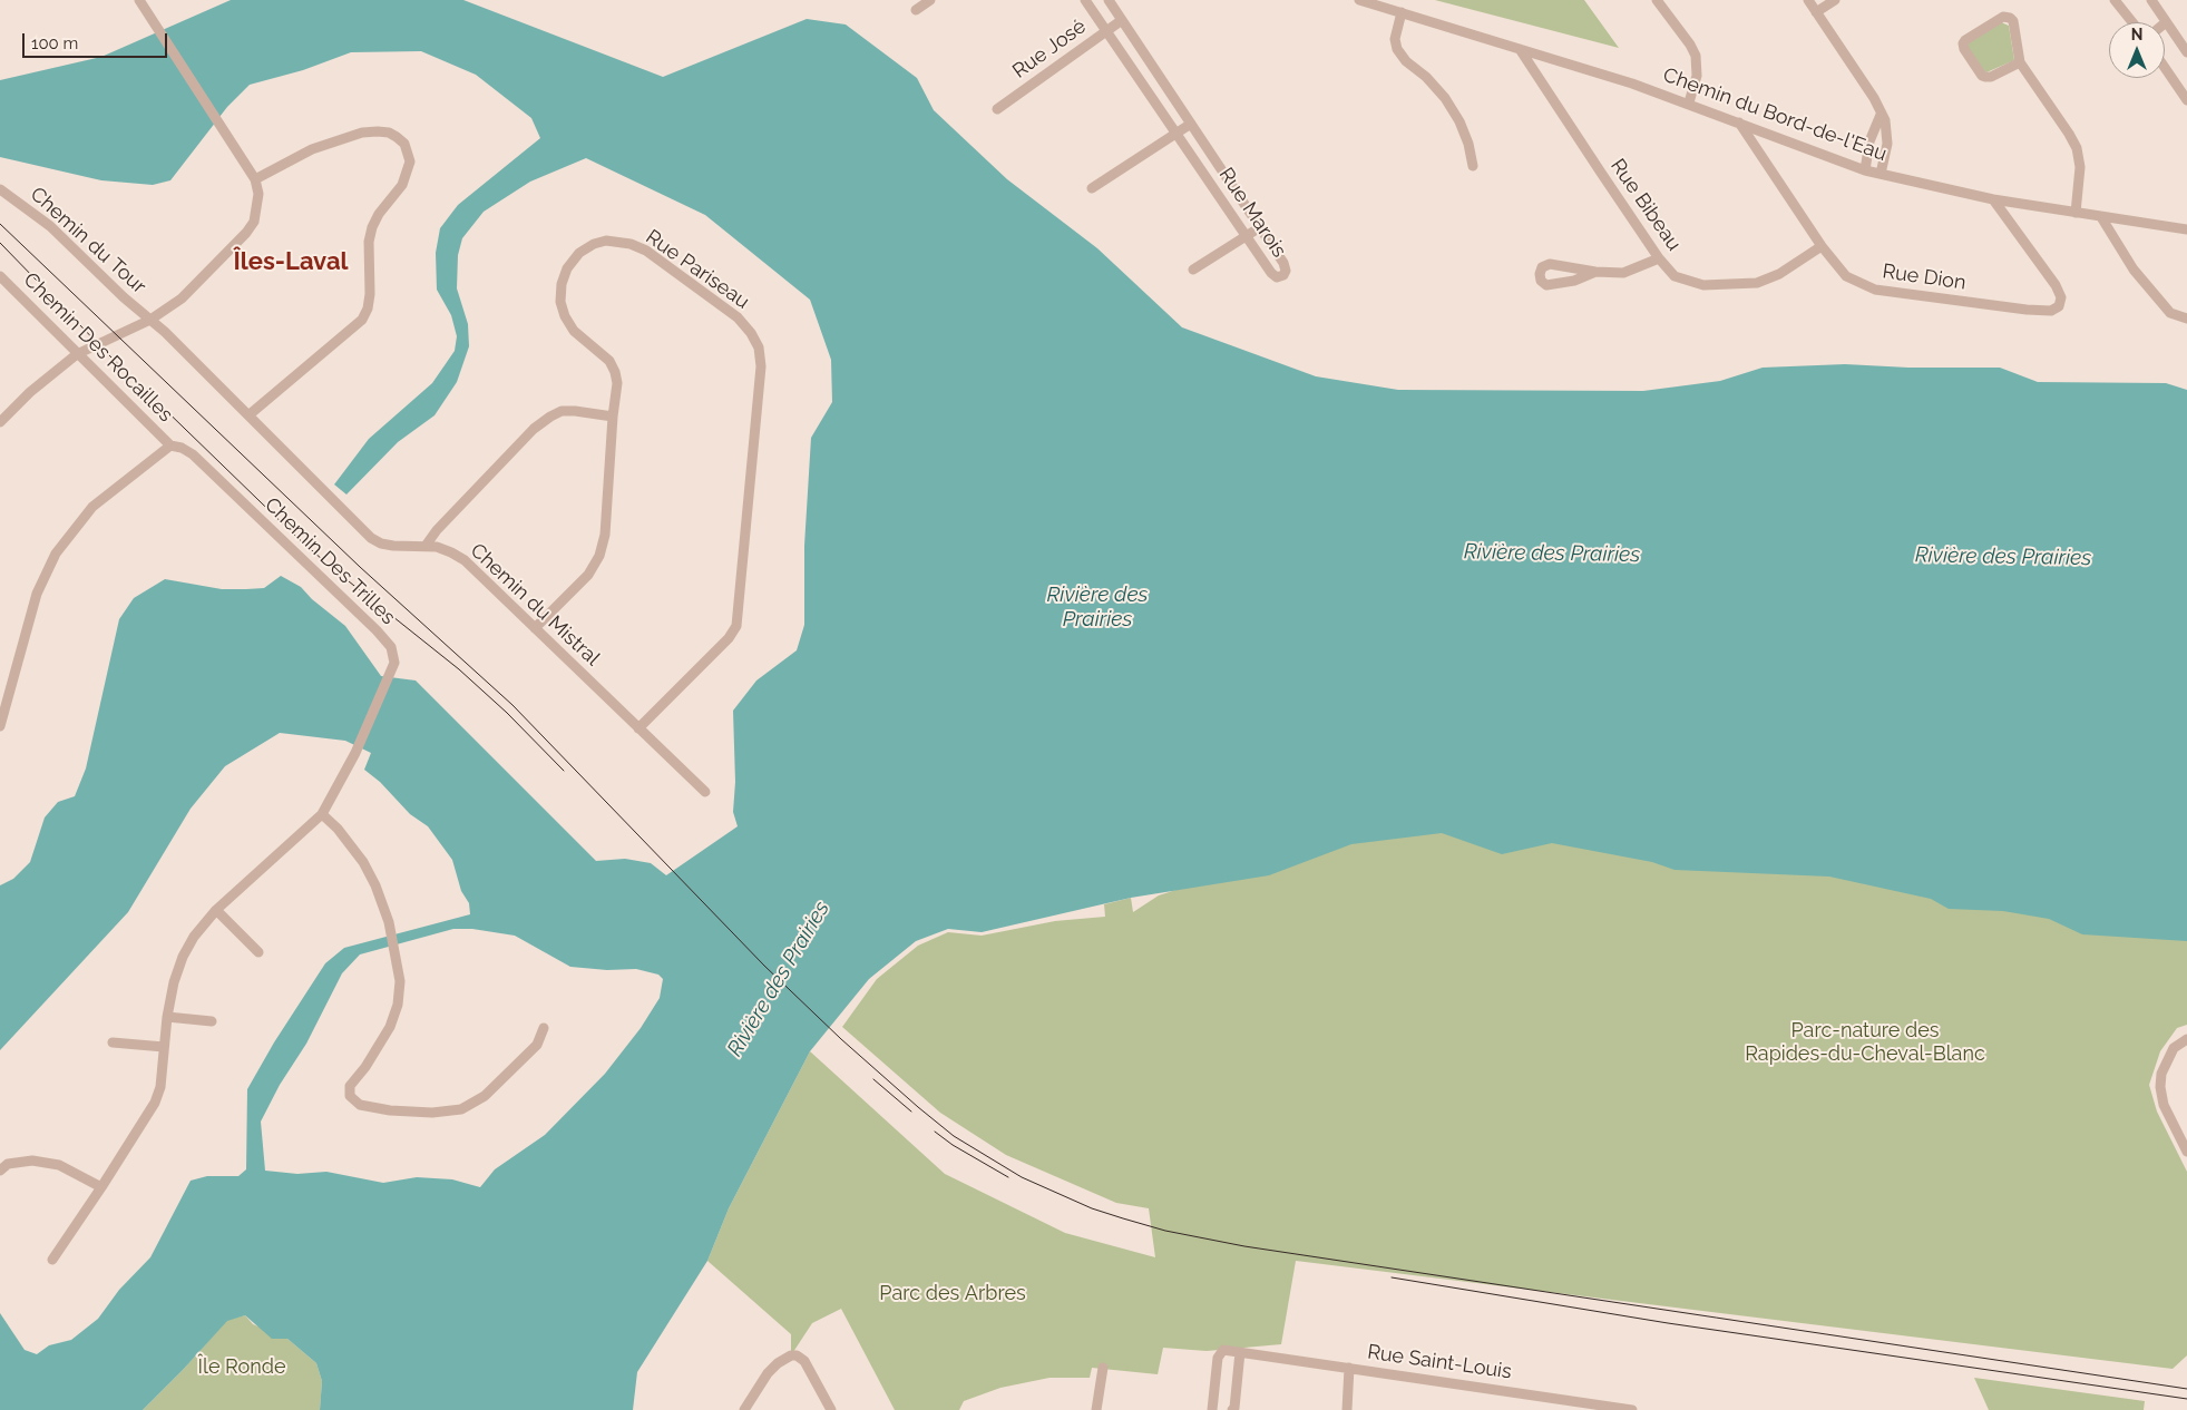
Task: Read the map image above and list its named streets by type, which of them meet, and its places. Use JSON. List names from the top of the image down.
{
  "streets": {
    "street": [
      "Rue José",
      "Chemin du Bord-de-l'Eau",
      "Rue Bibeau",
      "Rue Marois",
      "Chemin du Tour",
      "Rue Pariseau",
      "Rue Dion",
      "Chemin Des Rocailles",
      "Chemin Des Trilles",
      "Chemin du Mistral",
      "Rue Saint-Louis"
    ]
  },
  "crossings": [
    ["Rue José", "Rue Marois"],
    ["Chemin du Bord-de-l'Eau", "Rue Bibeau"],
    ["Chemin du Bord-de-l'Eau", "Rue Dion"],
    ["Rue Bibeau", "Rue Dion"],
    ["Chemin du Tour", "Chemin du Mistral"],
    ["Rue Pariseau", "Chemin du Mistral"],
    ["Chemin Des Rocailles", "Chemin Des Trilles"]
  ],
  "districts": ["Îles-Laval"],
  "water": ["Rivière des Prairies"],
  "parks": ["Parc-nature des Rapides-du-Cheval-Blanc", "Parc des Arbres", "Île Ronde"],
  "scale_bar": "100 m",
  "north": "top"
}
